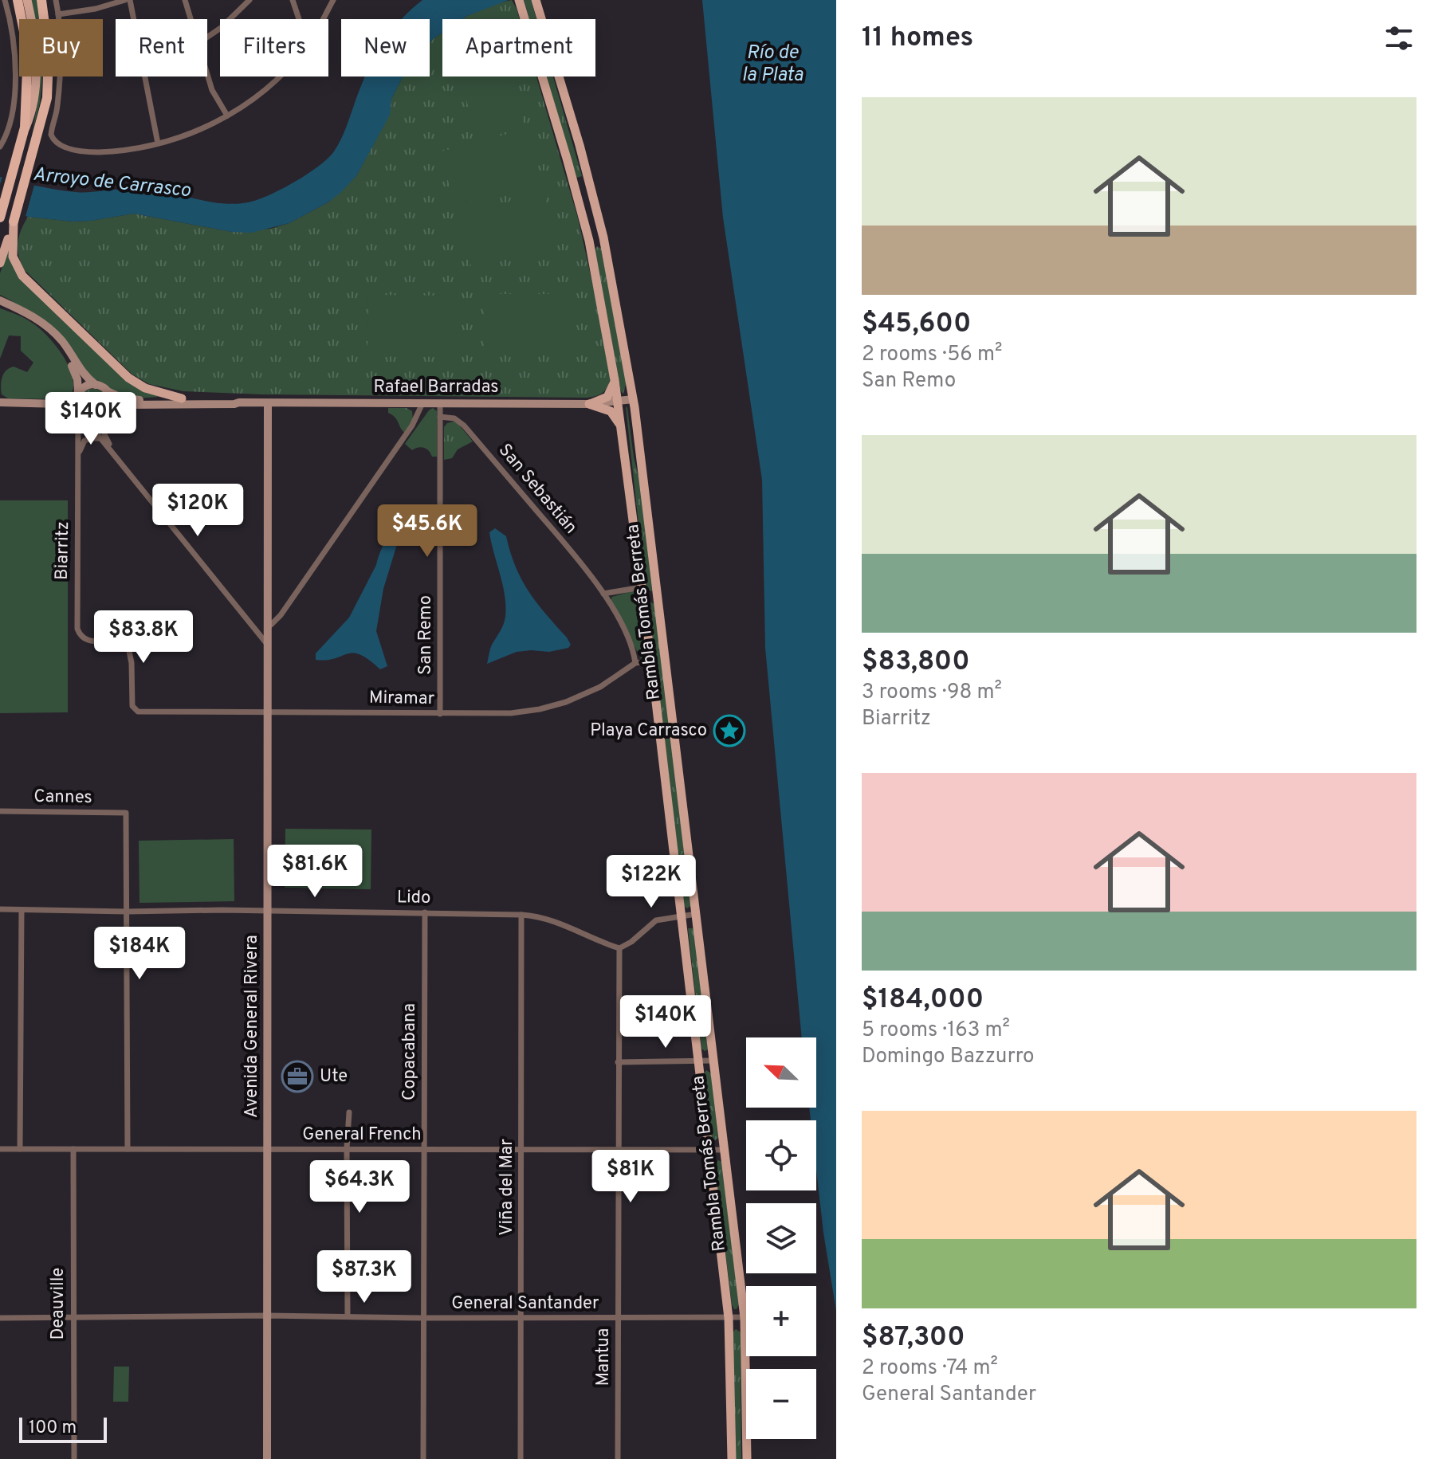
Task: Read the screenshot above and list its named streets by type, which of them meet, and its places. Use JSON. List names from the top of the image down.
{
  "streets": {
    "main road": ["Rafael Barradas", "Rambla Tomás Berreta", "Avenida General Rivera"],
    "street": [
      "San Sebastián",
      "Biarritz",
      "San Remo",
      "Miramar",
      "Cannes",
      "Lido",
      "Copacabana",
      "General French",
      "Viña del Mar",
      "Deauville",
      "General Santander",
      "Mantua"
    ]
  },
  "crossings": [
    ["Rafael Barradas", "Biarritz"],
    ["Rafael Barradas", "Rambla Tomás Berreta"],
    ["Rafael Barradas", "San Remo"],
    ["Rafael Barradas", "Avenida General Rivera"],
    ["San Sebastián", "San Remo"],
    ["San Sebastián", "Miramar"],
    ["Biarritz", "Miramar"],
    ["Rambla Tomás Berreta", "Miramar"],
    ["Rambla Tomás Berreta", "General French"],
    ["Rambla Tomás Berreta", "General Santander"],
    ["San Remo", "Miramar"],
    ["Miramar", "Avenida General Rivera"],
    ["Cannes", "Lido"],
    ["Lido", "Avenida General Rivera"],
    ["Lido", "Copacabana"],
    ["Lido", "Viña del Mar"],
    ["Lido", "Mantua"],
    ["Avenida General Rivera", "General French"],
    ["Avenida General Rivera", "General Santander"],
    ["Copacabana", "General French"],
    ["Copacabana", "General Santander"],
    ["General French", "Viña del Mar"],
    ["General French", "Deauville"],
    ["General French", "Mantua"],
    ["Viña del Mar", "General Santander"],
    ["Deauville", "General Santander"],
    ["General Santander", "Mantua"]
  ],
  "water": ["Río de la Plata", "Arroyo de Carrasco"],
  "places": {
    "place": ["Playa Carrasco"],
    "office": ["Ute"]
  },
  "scale_bar": "100 m",
  "north": "top left",
  "page": {
    "heading": "11 homes",
    "chip": [
      "Buy",
      "Rent",
      "Filters",
      "New",
      "Apartment"
    ],
    "list": [
      {
        "name": "$45,600",
        "note": "2 rooms · 56 m² · San Remo"
      },
      {
        "name": "$83,800",
        "note": "3 rooms · 98 m² · Biarritz"
      },
      {
        "name": "$184,000",
        "note": "5 rooms · 163 m² · Domingo Bazzurro"
      },
      {
        "name": "$87,300",
        "note": "2 rooms · 74 m² · General Santander"
      }
    ],
    "price": [
      "$140K",
      "$120K",
      "$45.6K",
      "$83.8K",
      "$81.6K",
      "$122K",
      "$184K",
      "$140K",
      "$81K",
      "$64.3K",
      "$87.3K"
    ],
    "map_buttons": ["+", "−"],
    "scale": "100 m"
  }
}
